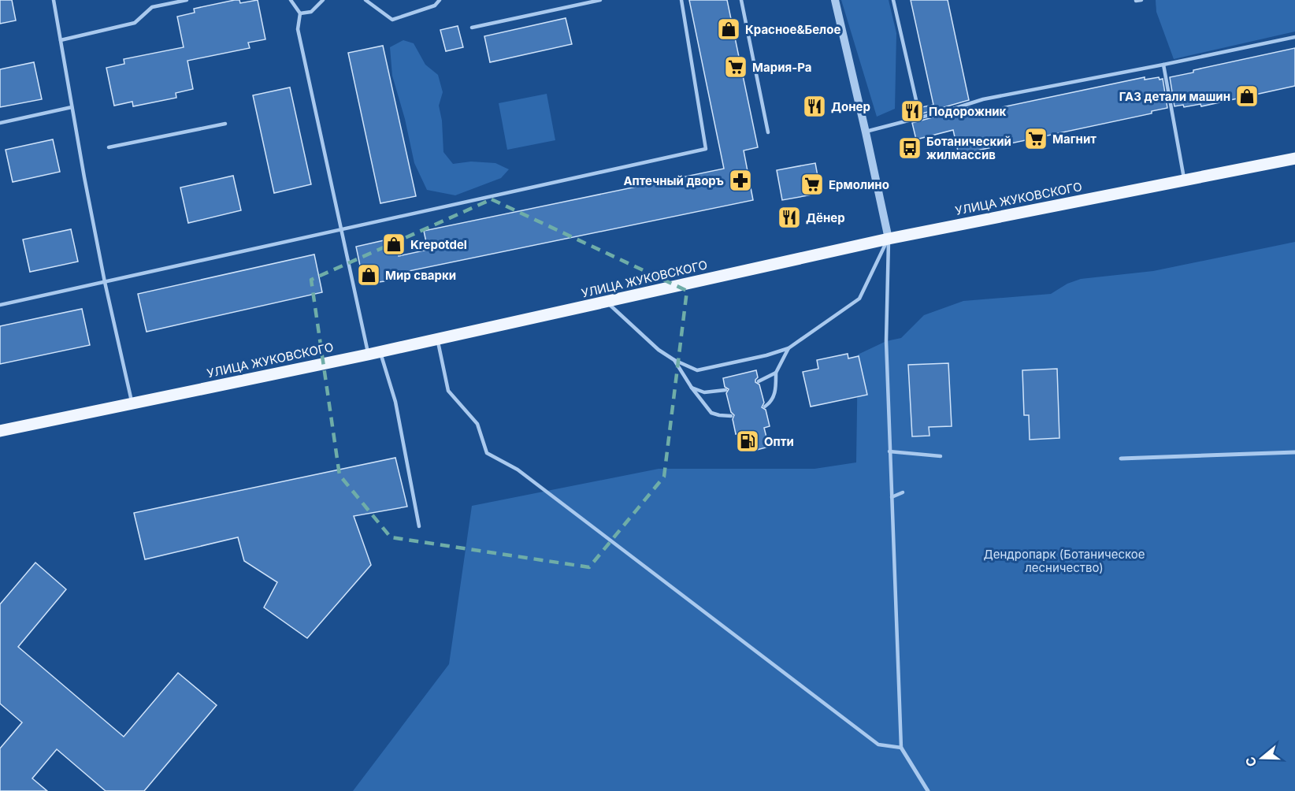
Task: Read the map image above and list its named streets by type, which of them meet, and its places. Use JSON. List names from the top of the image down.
{
  "streets": {
    "main road": ["УЛИЦА ЖУКОВСКОГО"]
  },
  "parks": ["Дендропарк (Ботаническое лесничество)"],
  "places": {
    "shop": [
      "Красное&Белое",
      "ГАЗ детали машин",
      "Krepotdel",
      "Мир сварки"
    ],
    "supermarket": ["Мария-Ра", "Магнит", "Ермолино"],
    "restaurant": ["Донер", "Подорожник", "Дёнер"],
    "bus stop": ["Ботанический жилмассив"],
    "pharmacy": ["Аптечный дворъ"],
    "fuel station": ["Опти"]
  },
  "north": "left"
}
